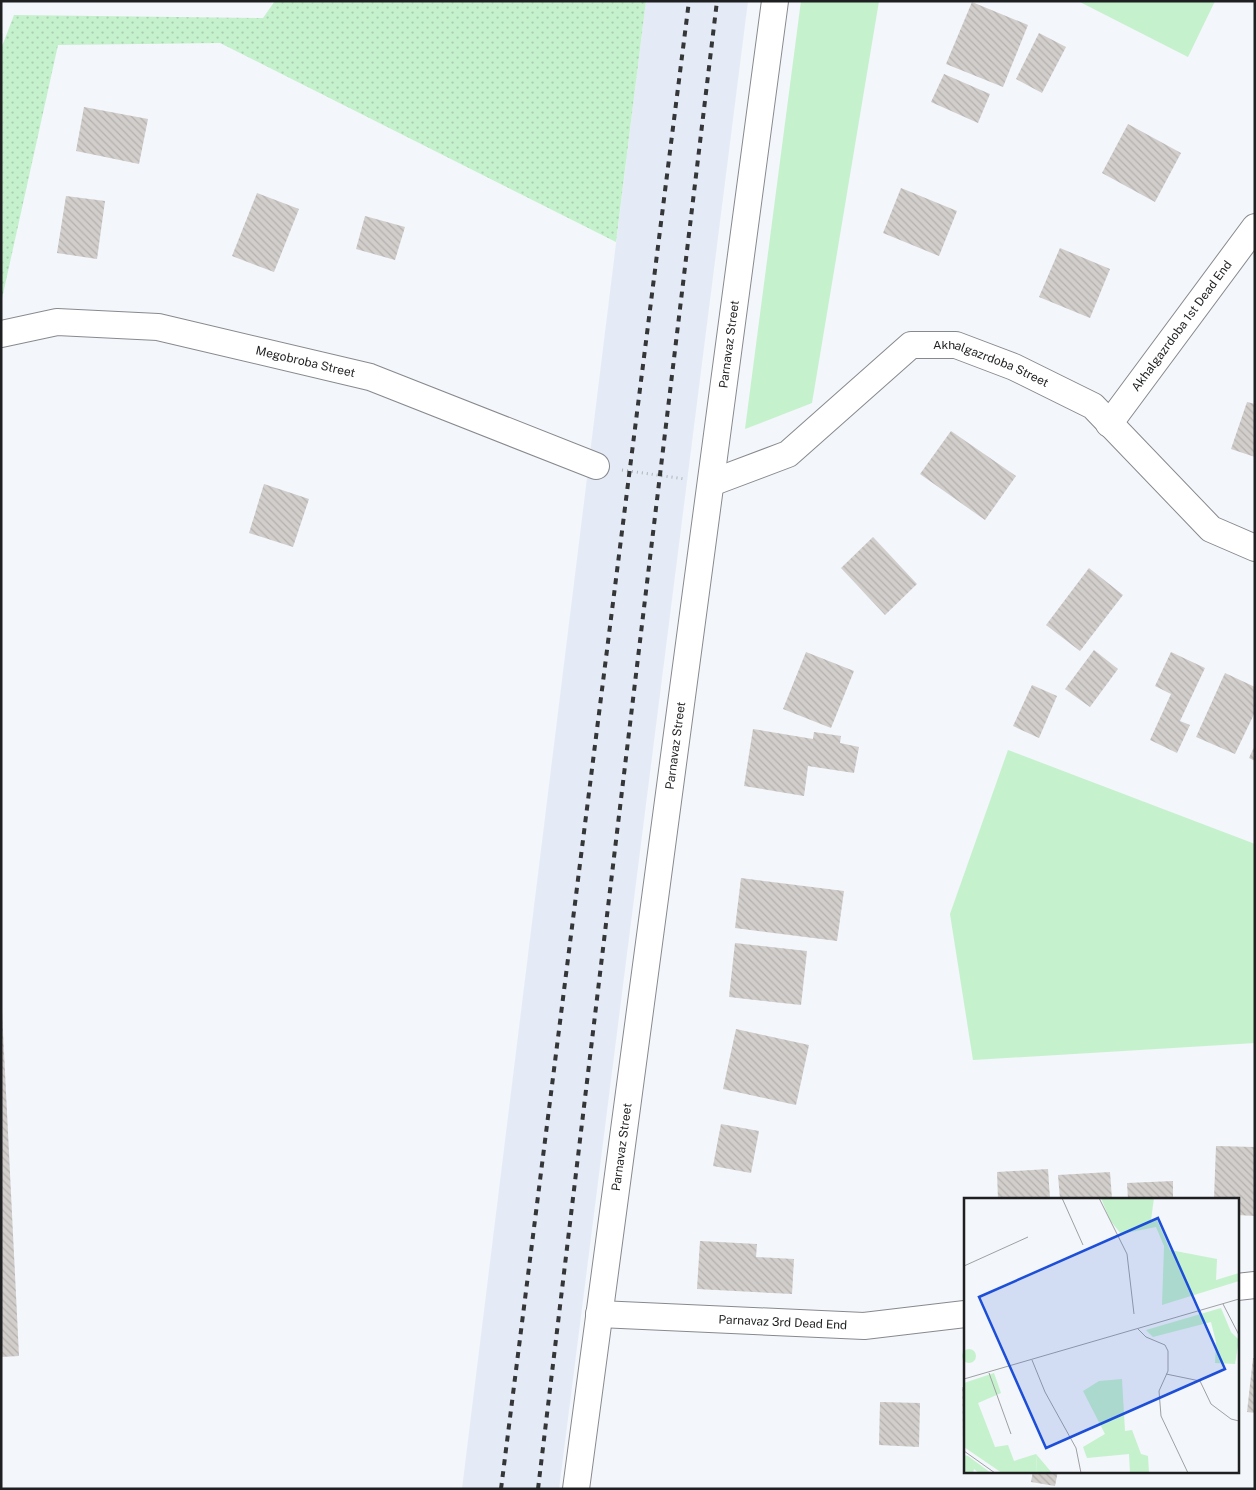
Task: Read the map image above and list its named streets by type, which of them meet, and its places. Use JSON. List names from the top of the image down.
{
  "streets": {
    "street": [
      "Akhalgazrdoba 1st Dead End",
      "Parnavaz Street",
      "Megobroba Street",
      "Akhalgazrdoba Street",
      "Parnavaz 3rd Dead End"
    ]
  },
  "crossings": [
    ["Akhalgazrdoba 1st Dead End", "Akhalgazrdoba Street"],
    ["Parnavaz Street", "Akhalgazrdoba Street"],
    ["Parnavaz Street", "Parnavaz 3rd Dead End"]
  ]
}
